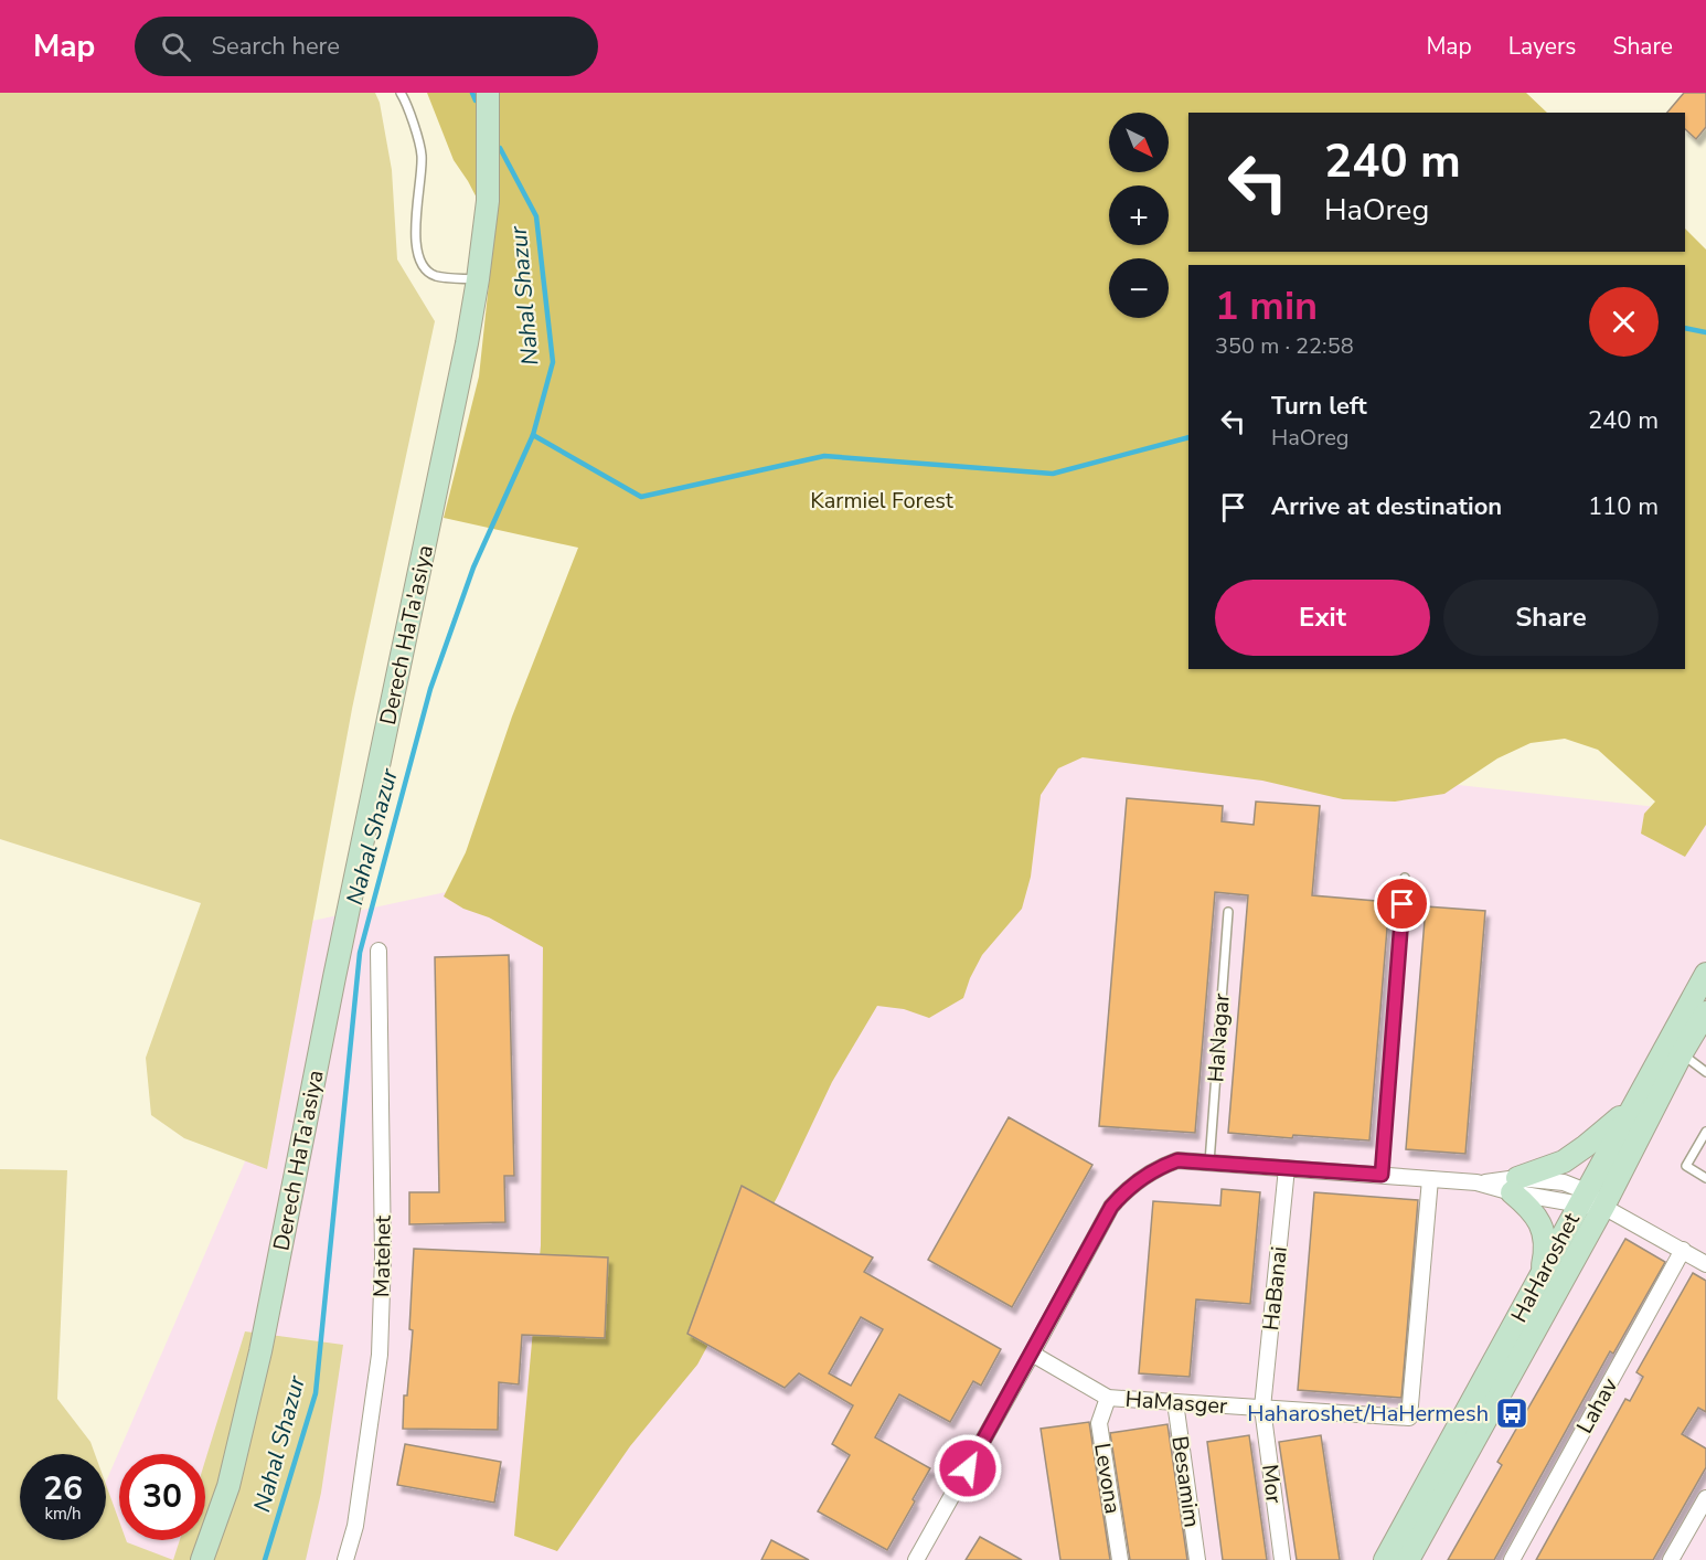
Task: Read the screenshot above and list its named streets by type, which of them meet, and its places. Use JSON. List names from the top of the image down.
{
  "streets": {
    "street": [
      "Derech HaTa'asiya",
      "Matehet",
      "HaHaroshet",
      "HaBanai",
      "HaMasger",
      "Lahav",
      "Levona",
      "Besamim",
      "Mor"
    ],
    "lane": ["HaNagar"]
  },
  "crossings": [
    ["HaBanai", "HaMasger"],
    ["HaBanai", "Mor"],
    ["HaMasger", "Levona"],
    ["HaMasger", "Besamim"],
    ["HaMasger", "Mor"]
  ],
  "water": ["Nahal Shazur"],
  "parks": ["Karmiel Forest"],
  "places": {
    "bus stop": ["Haharoshet/HaHermesh"]
  },
  "north": "bottom right",
  "page": {
    "header": "Map",
    "search": "Search here",
    "nav": ["Map", "Layers", "Share"],
    "map_buttons": ["+", "−"],
    "turn": ["240 m", "HaOreg"],
    "heading": ["1 min", "350 m · 22:58"],
    "list": [
      {
        "name": "Turn left",
        "note": "HaOreg",
        "value": "240 m"
      },
      {
        "name": "Arrive at destination",
        "value": "110 m"
      }
    ],
    "buttons": ["Exit", "Share"],
    "speed": "26 km/h",
    "limit": "30"
  }
}
